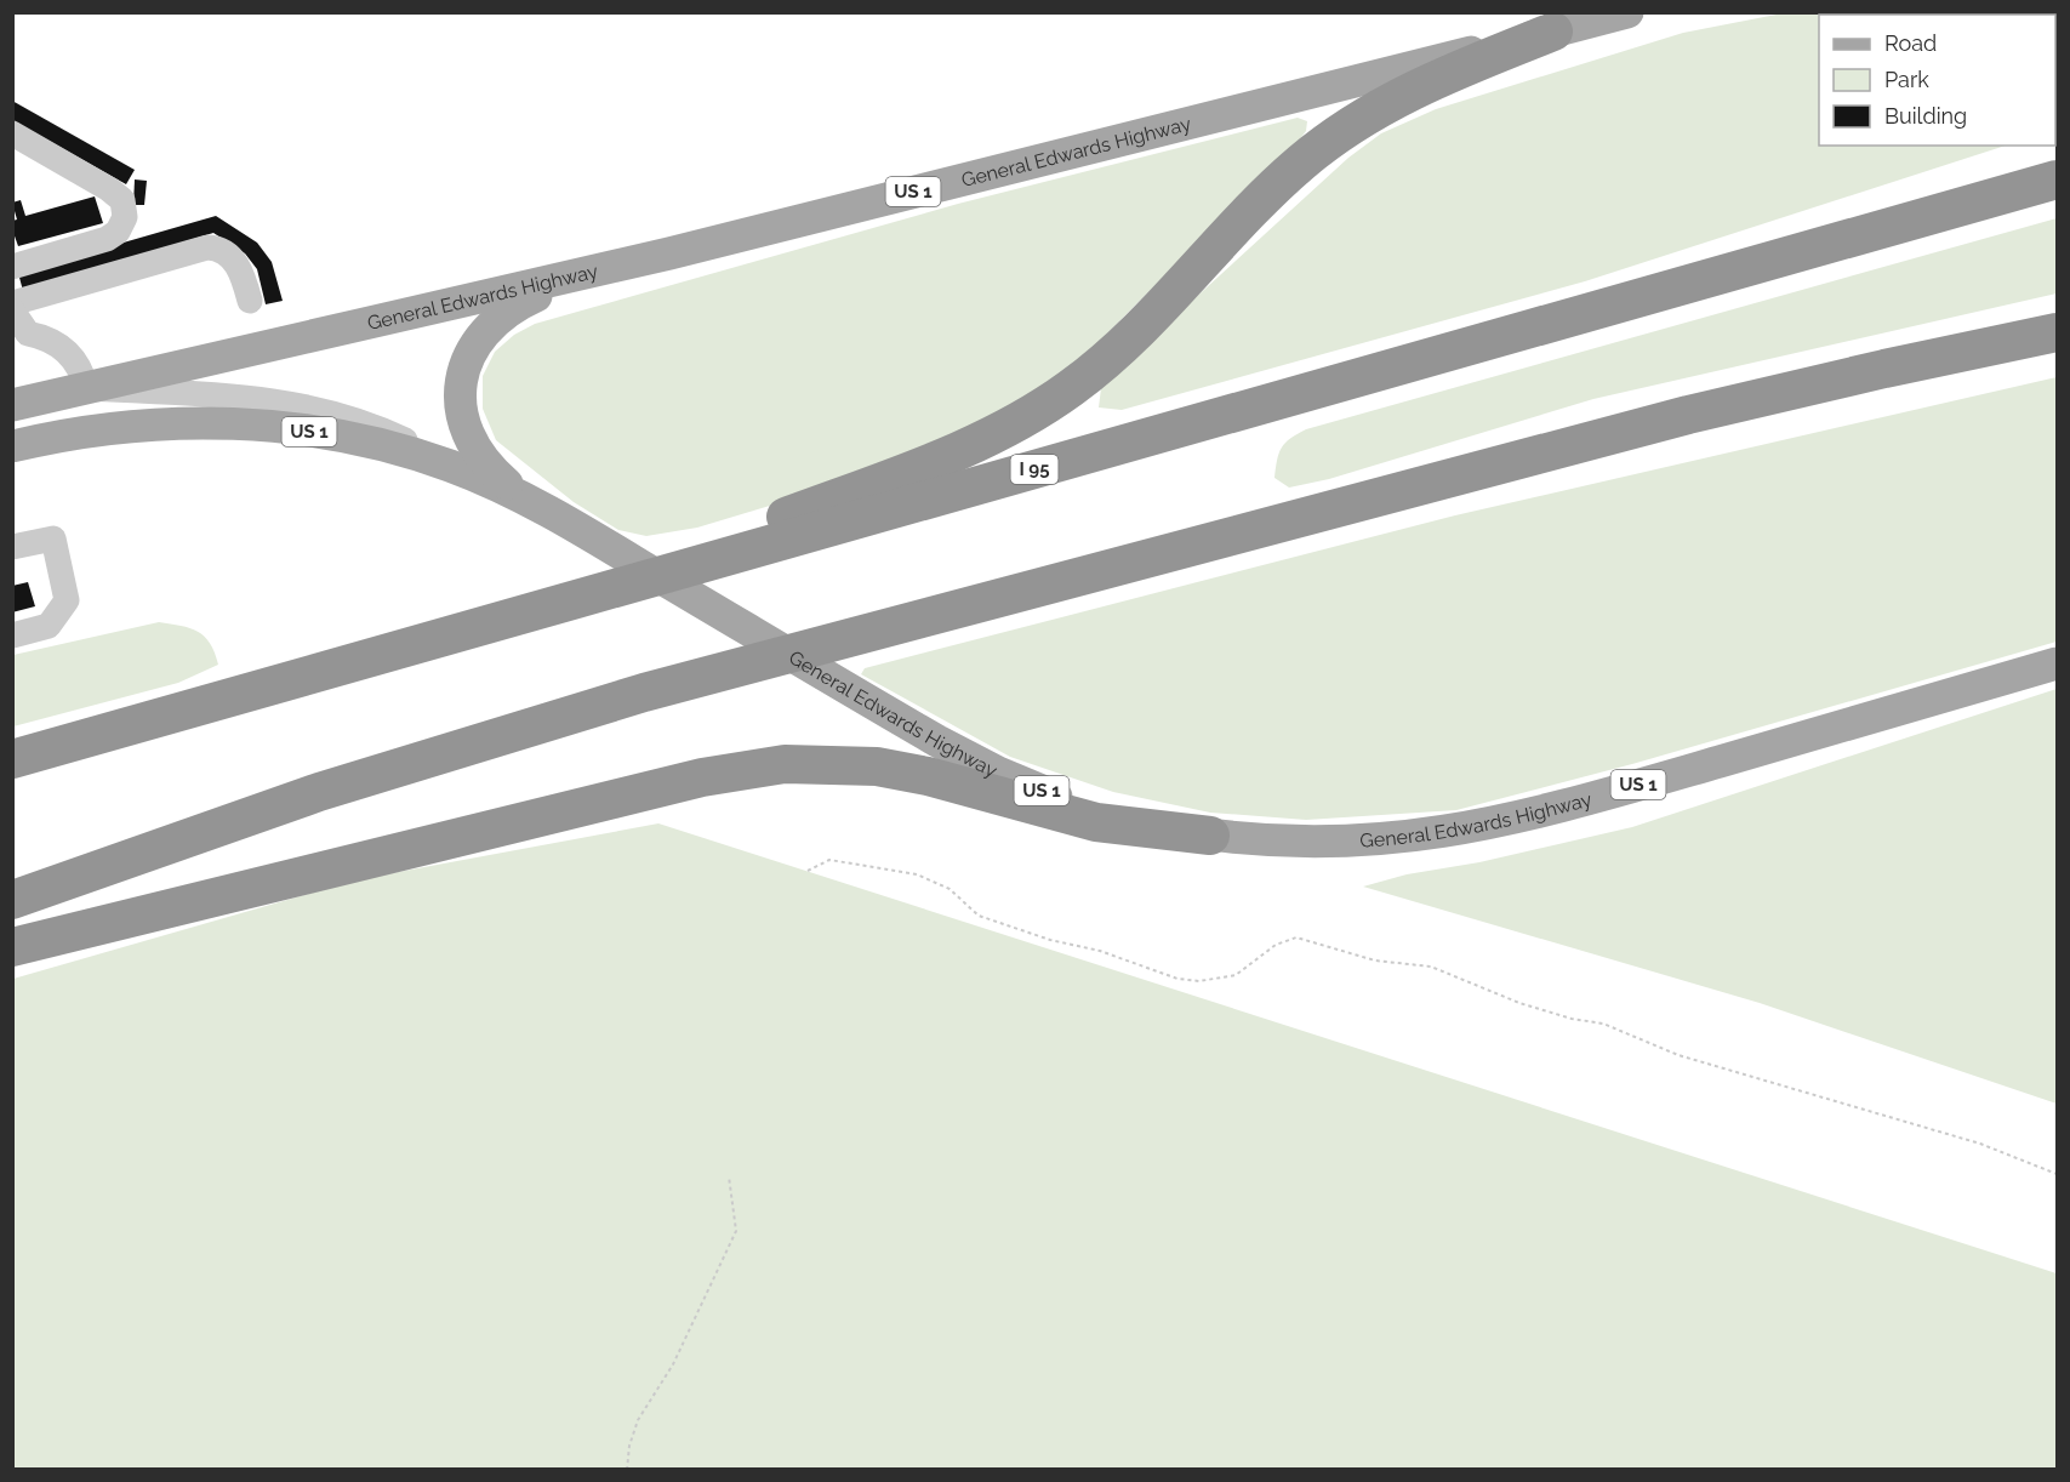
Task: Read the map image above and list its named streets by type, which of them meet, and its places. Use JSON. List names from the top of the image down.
{
  "streets": {
    "highway": ["I 95"],
    "main road": ["General Edwards Highway", "US 1"]
  },
  "legend": ["Road", "Park", "Building"]
}
